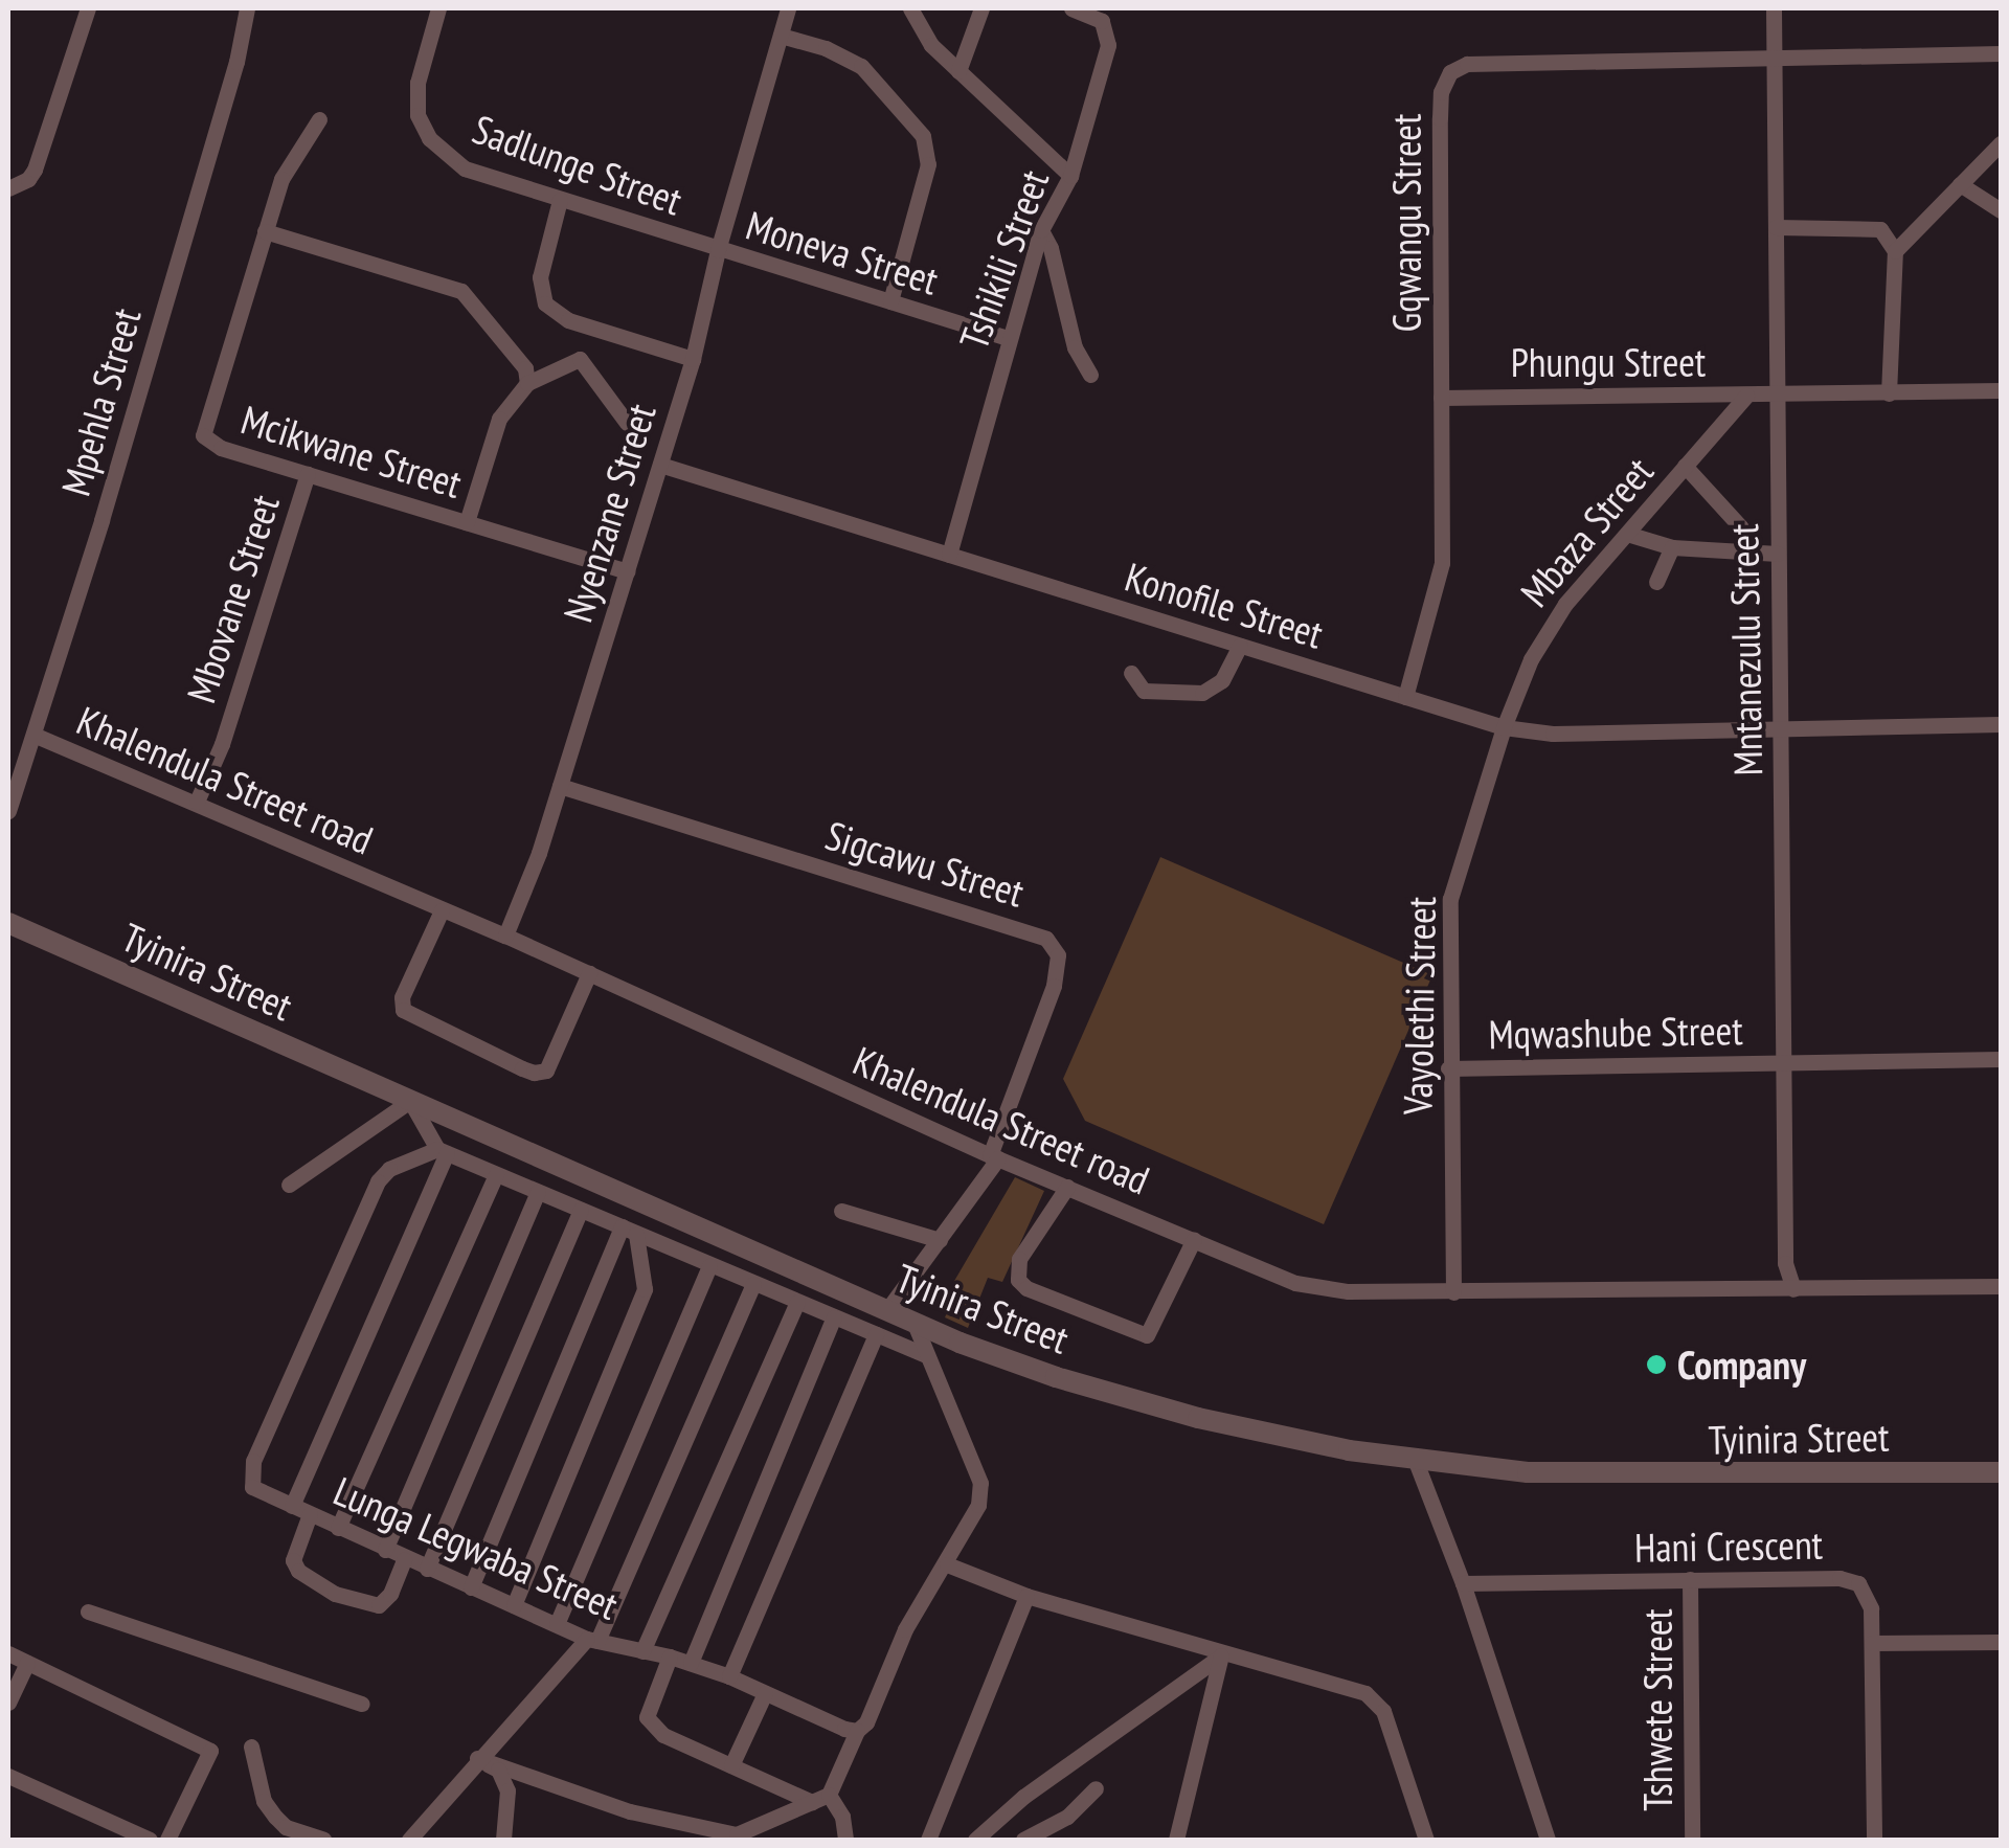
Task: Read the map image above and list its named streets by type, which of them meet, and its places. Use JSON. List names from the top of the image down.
{
  "streets": {
    "street": [
      "Sadlunge Street",
      "Gqwangu Street",
      "Moneva Street",
      "Tshikili Street",
      "Phungu Street",
      "Mpehla Street",
      "Mcikwane Street",
      "Nyenzane Street",
      "Mbaza Street",
      "Mbovane Street",
      "Konofile Street",
      "Mntanezulu Street",
      "Khalendula Street road",
      "Sigcawu Street",
      "Tyinira Street",
      "Vayolethi Street",
      "Mqwashube Street",
      "Hani Crescent",
      "Lunga Legwaba Street",
      "Tshwete Street"
    ]
  },
  "crossings": [
    ["Sadlunge Street", "Moneva Street"],
    ["Sadlunge Street", "Nyenzane Street"],
    ["Gqwangu Street", "Phungu Street"],
    ["Gqwangu Street", "Konofile Street"],
    ["Gqwangu Street", "Mntanezulu Street"],
    ["Moneva Street", "Tshikili Street"],
    ["Moneva Street", "Nyenzane Street"],
    ["Tshikili Street", "Konofile Street"],
    ["Phungu Street", "Mbaza Street"],
    ["Phungu Street", "Mntanezulu Street"],
    ["Mpehla Street", "Khalendula Street road"],
    ["Mcikwane Street", "Nyenzane Street"],
    ["Mcikwane Street", "Mbovane Street"],
    ["Nyenzane Street", "Konofile Street"],
    ["Nyenzane Street", "Khalendula Street road"],
    ["Nyenzane Street", "Sigcawu Street"],
    ["Mbaza Street", "Konofile Street"],
    ["Mbaza Street", "Vayolethi Street"],
    ["Mbovane Street", "Khalendula Street road"],
    ["Konofile Street", "Mntanezulu Street"],
    ["Konofile Street", "Vayolethi Street"],
    ["Mntanezulu Street", "Khalendula Street road"],
    ["Mntanezulu Street", "Mqwashube Street"],
    ["Khalendula Street road", "Sigcawu Street"],
    ["Khalendula Street road", "Vayolethi Street"],
    ["Sigcawu Street", "Tyinira Street"],
    ["Vayolethi Street", "Mqwashube Street"],
    ["Hani Crescent", "Tshwete Street"]
  ],
  "places": ["Company"]
}
